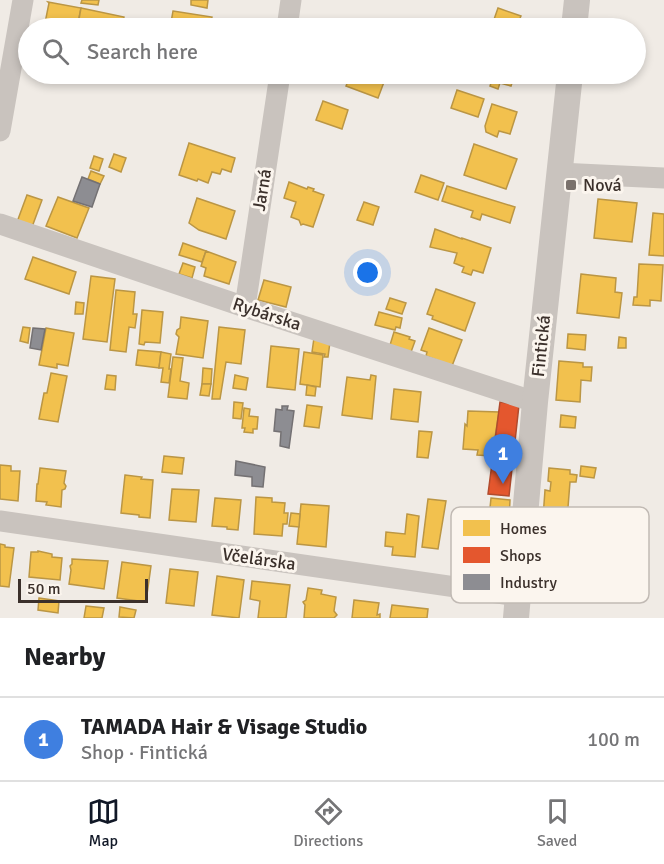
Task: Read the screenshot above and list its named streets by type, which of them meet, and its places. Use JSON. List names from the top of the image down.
{
  "streets": {
    "street": [
      "Jarná",
      "Rybárska",
      "Fintická",
      "Včelárska"
    ]
  },
  "crossings": [
    ["Jarná", "Rybárska"],
    ["Rybárska", "Fintická"]
  ],
  "places": {
    "transit": ["Nová"]
  },
  "legend": ["Homes", "Shops", "Industry"],
  "scale_bar": "50 m",
  "page": {
    "search": "Search here",
    "pins": "1",
    "scale": "50 m",
    "heading": "Nearby",
    "list": [
      {
        "mark": "1",
        "name": "TAMADA Hair & Visage Studio",
        "note": "Shop · Fintická",
        "value": "100 m"
      }
    ],
    "nav": ["Map", "Directions", "Saved"]
  }
}
